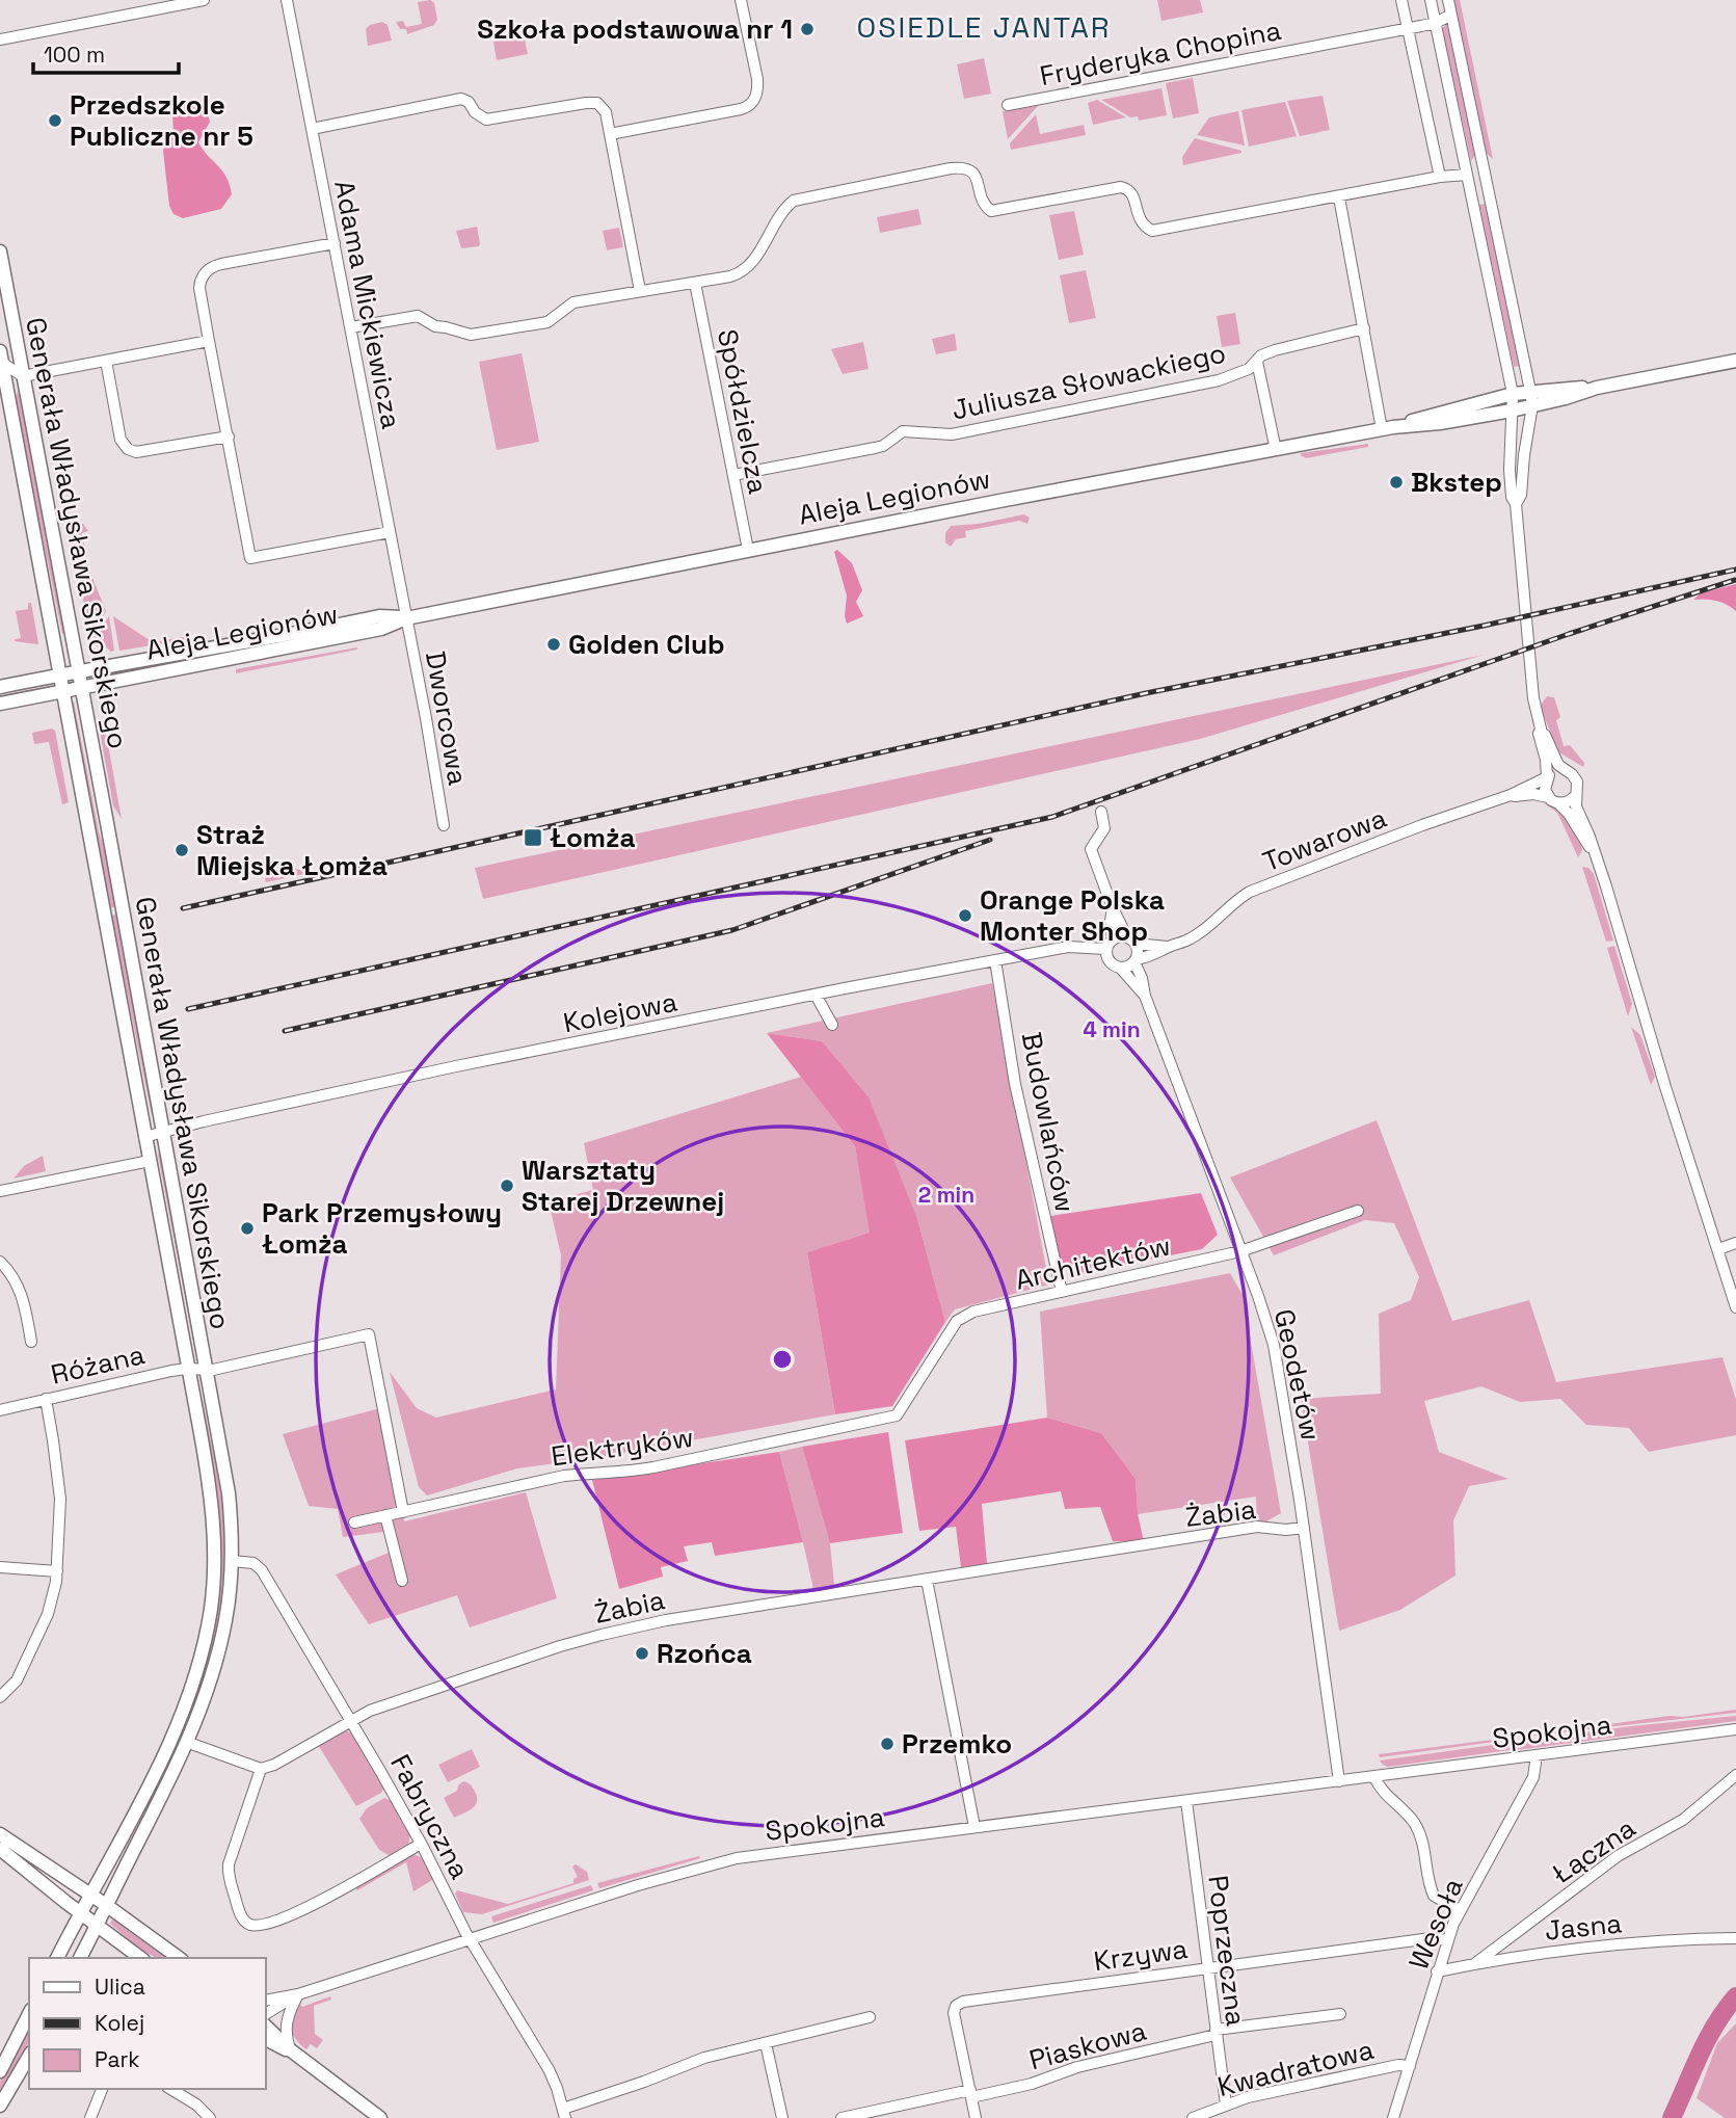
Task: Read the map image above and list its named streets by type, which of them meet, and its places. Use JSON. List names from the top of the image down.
{
  "streets": {
    "main road": ["Aleja Legionów", "Generała Władysława Sikorskiego"],
    "street": [
      "Fryderyka Chopina",
      "Adama Mickiewicza",
      "Juliusza Słowackiego",
      "Spółdzielcza",
      "Dworcowa",
      "Towarowa",
      "Kolejowa",
      "Budowlańców",
      "Architektów",
      "Różana",
      "Geodetów",
      "Elektryków",
      "Żabia",
      "Spokojna",
      "Fabryczna",
      "Łączna",
      "Wesoła",
      "Jasna",
      "Poprzeczna",
      "Krzywa",
      "Piaskowa",
      "Kwadratowa"
    ]
  },
  "crossings": [
    ["Adama Mickiewicza", "Aleja Legionów"],
    ["Adama Mickiewicza", "Dworcowa"],
    ["Juliusza Słowackiego", "Spółdzielcza"],
    ["Spółdzielcza", "Aleja Legionów"],
    ["Aleja Legionów", "Generała Władysława Sikorskiego"],
    ["Aleja Legionów", "Dworcowa"],
    ["Generała Władysława Sikorskiego", "Kolejowa"],
    ["Generała Władysława Sikorskiego", "Różana"],
    ["Generała Władysława Sikorskiego", "Fabryczna"],
    ["Towarowa", "Kolejowa"],
    ["Towarowa", "Geodetów"],
    ["Kolejowa", "Budowlańców"],
    ["Kolejowa", "Geodetów"],
    ["Budowlańców", "Architektów"],
    ["Architektów", "Geodetów"],
    ["Architektów", "Elektryków"],
    ["Różana", "Elektryków"],
    ["Geodetów", "Żabia"],
    ["Geodetów", "Spokojna"],
    ["Żabia", "Fabryczna"],
    ["Spokojna", "Fabryczna"],
    ["Spokojna", "Wesoła"],
    ["Spokojna", "Poprzeczna"],
    ["Łączna", "Jasna"],
    ["Wesoła", "Jasna"],
    ["Wesoła", "Krzywa"],
    ["Wesoła", "Kwadratowa"],
    ["Poprzeczna", "Krzywa"],
    ["Poprzeczna", "Piaskowa"],
    ["Poprzeczna", "Kwadratowa"],
    ["Krzywa", "Piaskowa"]
  ],
  "districts": ["OSIEDLE JANTAR"],
  "places": {
    "other": [
      "Szkoła podstawowa nr 1",
      "Przedszkole Publiczne nr 5",
      "Bkstep",
      "Golden Club",
      "Straż Miejska Łomża",
      "Orange Polska Monter Shop",
      "Warsztaty Starej Drzewnej",
      "Park Przemysłowy Łomża",
      "Rzońca",
      "Przemko"
    ],
    "transit": ["Łomża"]
  },
  "legend": ["Ulica", "Kolej", "Park"],
  "scale_bar": "100 m",
  "rings": ["4 min", "2 min"]
}
